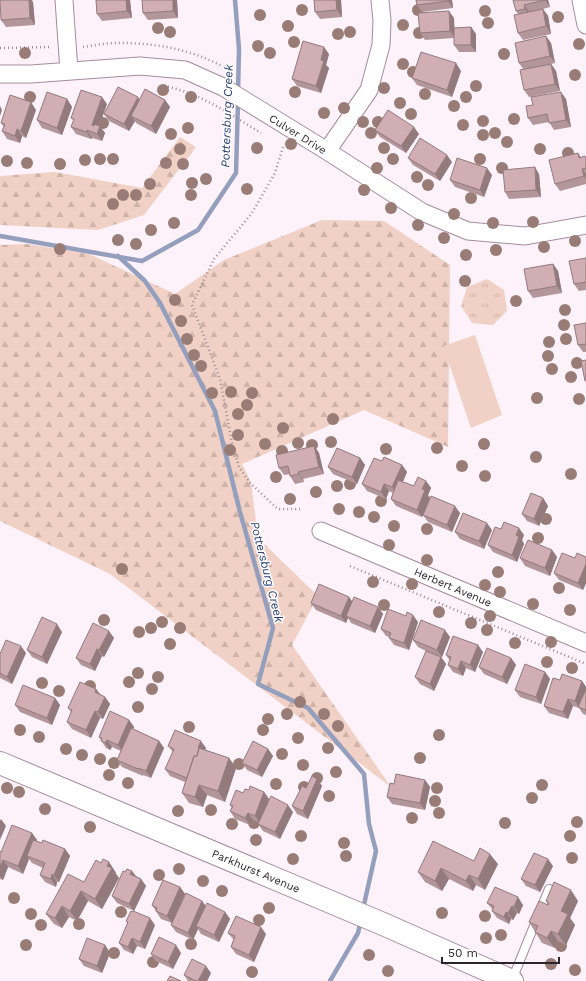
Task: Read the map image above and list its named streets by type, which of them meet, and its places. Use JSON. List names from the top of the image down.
{
  "streets": {
    "street": ["Culver Drive", "Herbert Avenue", "Parkhurst Avenue"]
  },
  "water": ["Pottersburg Creek"],
  "scale_bar": "50 m"
}
